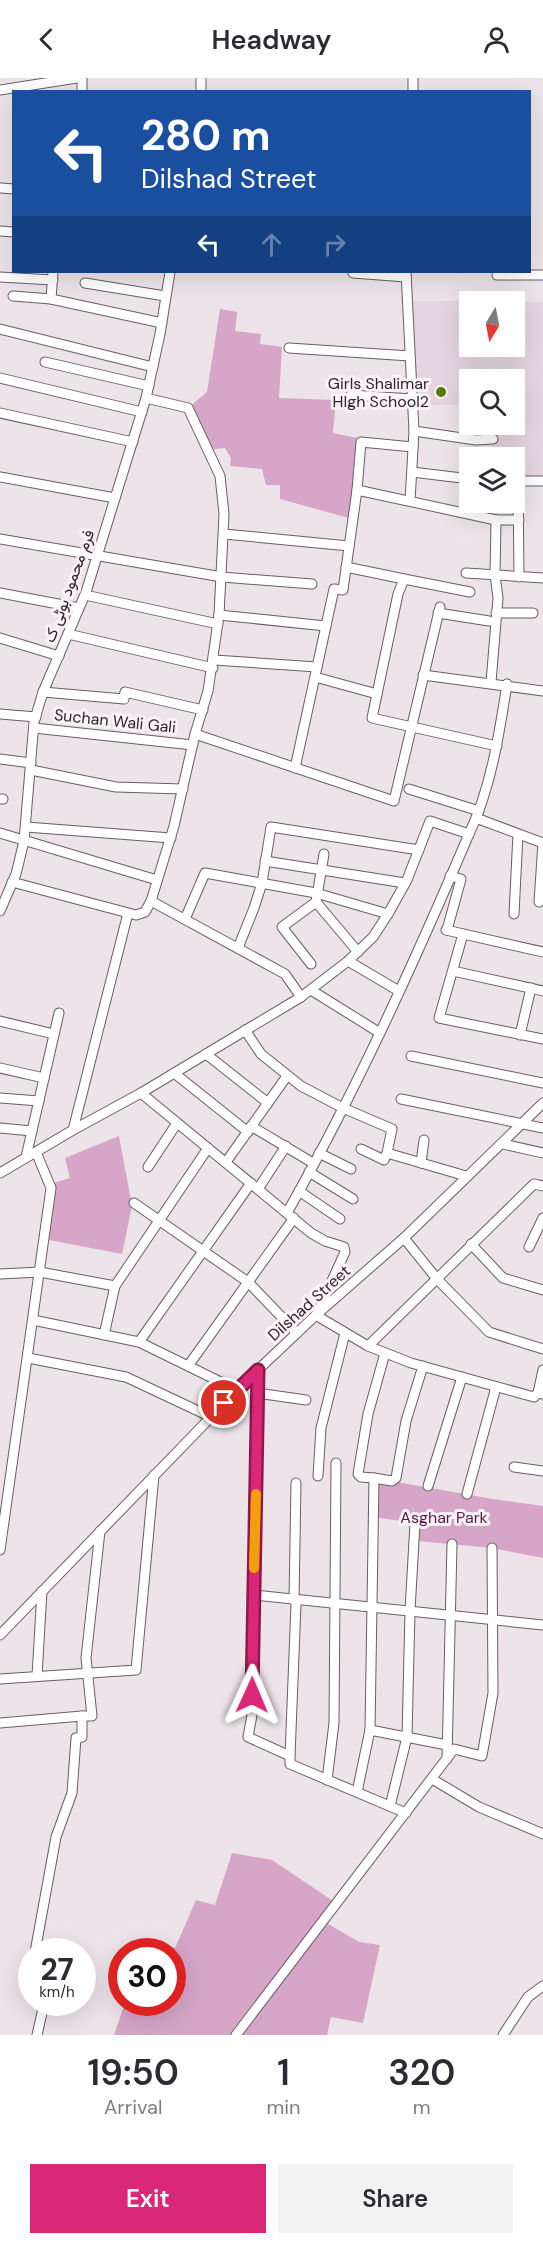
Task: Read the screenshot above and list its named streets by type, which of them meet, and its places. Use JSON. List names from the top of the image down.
{
  "streets": {
    "street": ["فرم محمود بوٹی ک", "Suchan Wali Gali", "Dilshad Street"]
  },
  "crossings": [
    ["فرم محمود بوٹی ک", "Suchan Wali Gali"]
  ],
  "parks": ["Asghar Park"],
  "places": ["Girls Shalimar HIgh School2"],
  "north": "bottom",
  "page": {
    "header": "Headway",
    "turn": ["280 m", "Dilshad Street"],
    "speed": "27 km/h",
    "limit": "30",
    "eta": [
      "19:50",
      "Arrival",
      "1",
      "min",
      "320",
      "m"
    ],
    "buttons": ["Exit", "Share"]
  }
}
